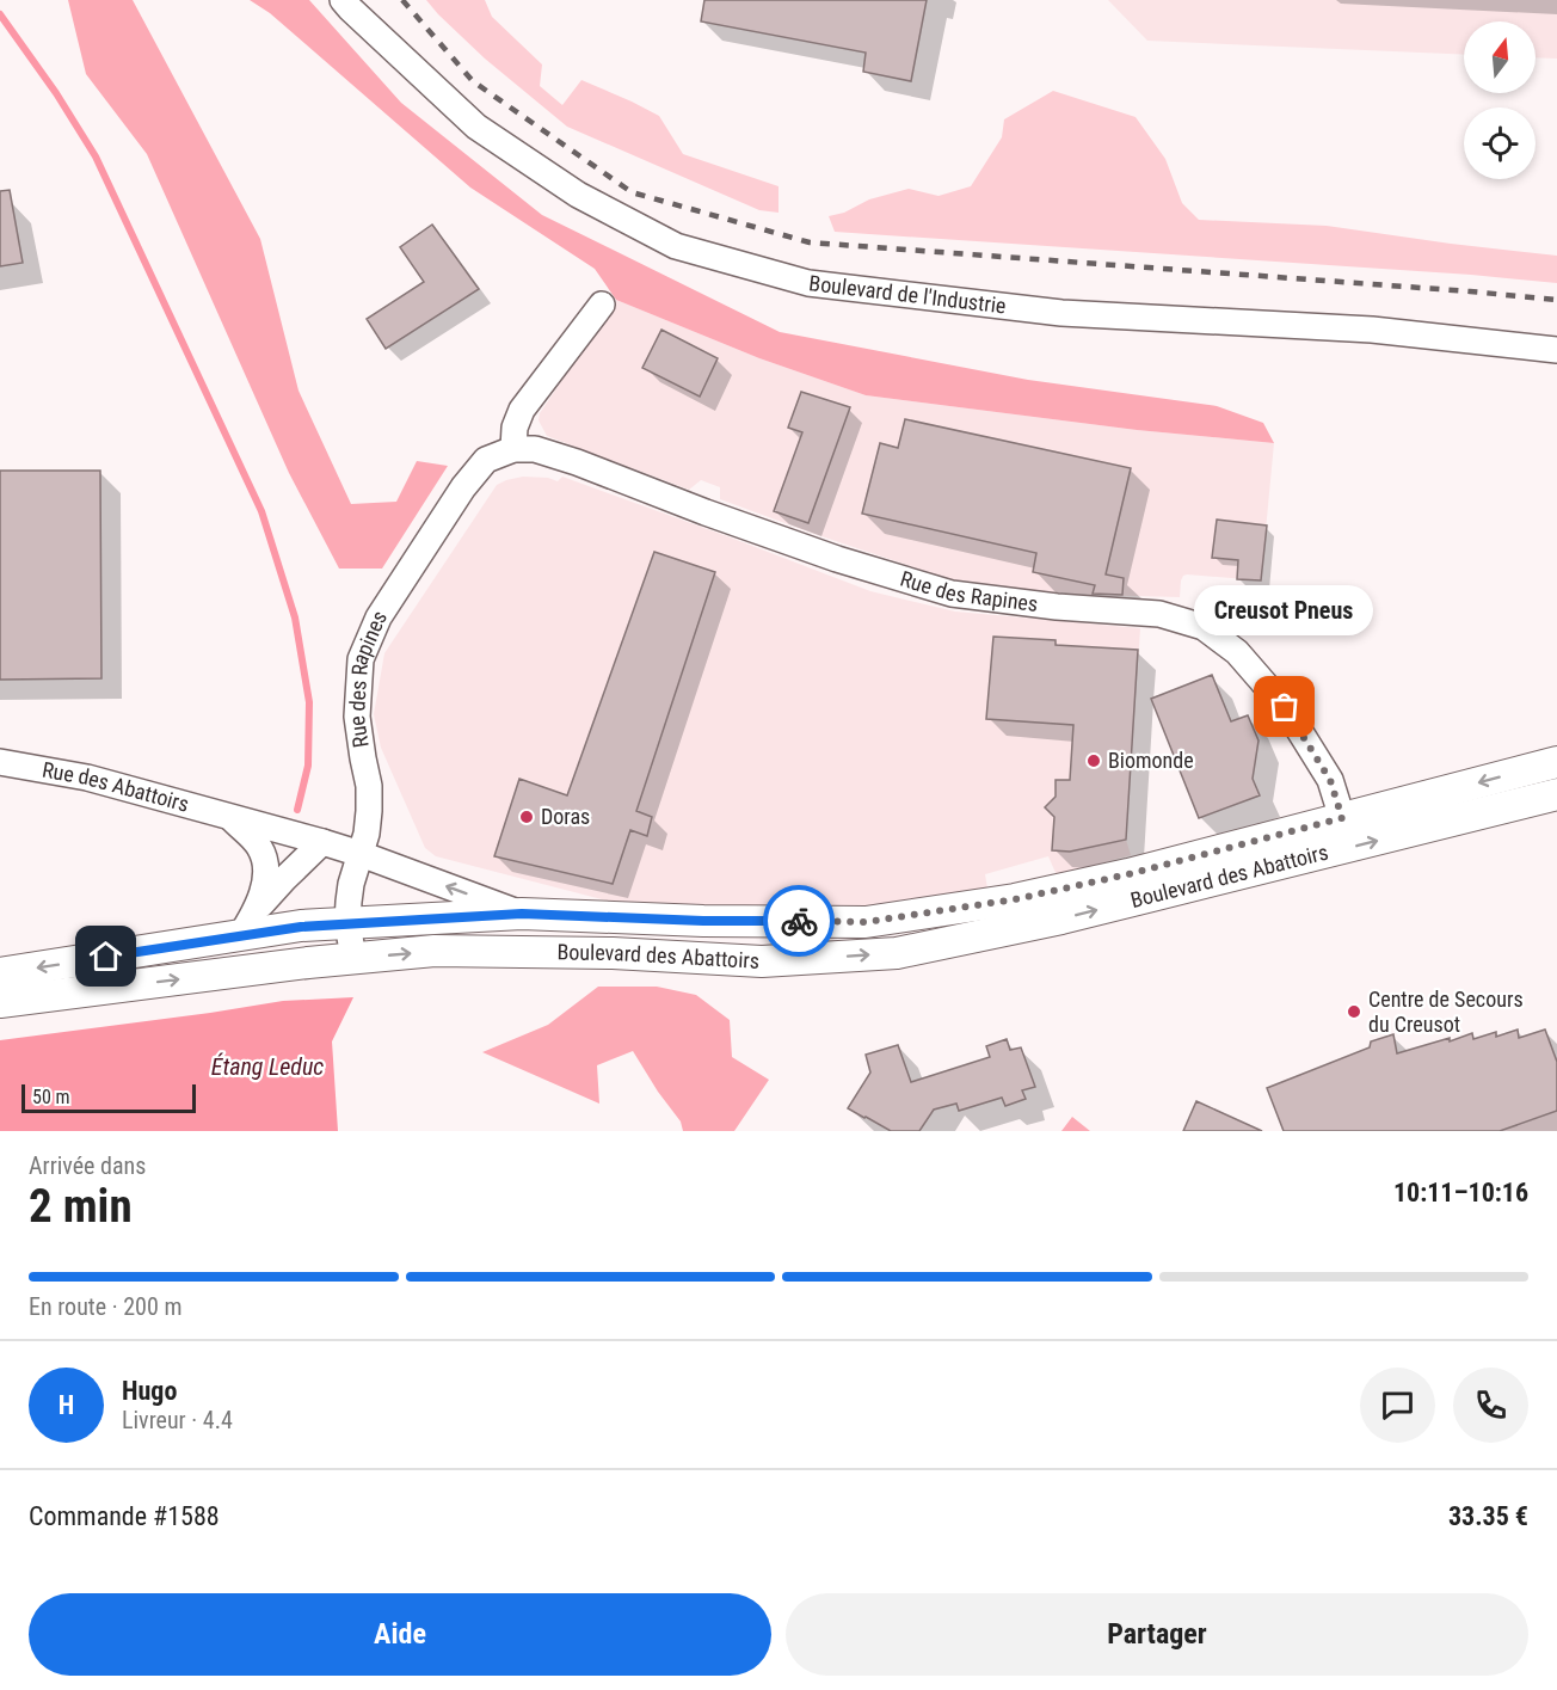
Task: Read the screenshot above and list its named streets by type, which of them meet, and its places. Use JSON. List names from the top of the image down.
{
  "streets": {
    "street": [
      "Boulevard de l'Industrie",
      "Rue des Rapines",
      "Rue des Abattoirs",
      "Boulevard des Abattoirs"
    ]
  },
  "crossings": [
    ["Rue des Rapines", "Rue des Abattoirs"],
    ["Rue des Rapines", "Boulevard des Abattoirs"],
    ["Rue des Abattoirs", "Boulevard des Abattoirs"]
  ],
  "water": ["Étang Leduc"],
  "places": [
    "Creusot Pneus",
    "Biomonde",
    "Doras",
    "Centre de Secours du Creusot"
  ],
  "scale_bar": "50 m",
  "north": "top",
  "page": {
    "bubble": "Creusot Pneus",
    "scale": "50 m",
    "heading": ["2 min", "Arrivée dans", "10:11–10:16"],
    "panel": [
      "Hugo",
      "Livreur · 4.4",
      "Commande #1588",
      "33.35 €"
    ],
    "bar": "En route · 200 m",
    "round": "H",
    "buttons": ["Aide", "Partager"]
  }
}
